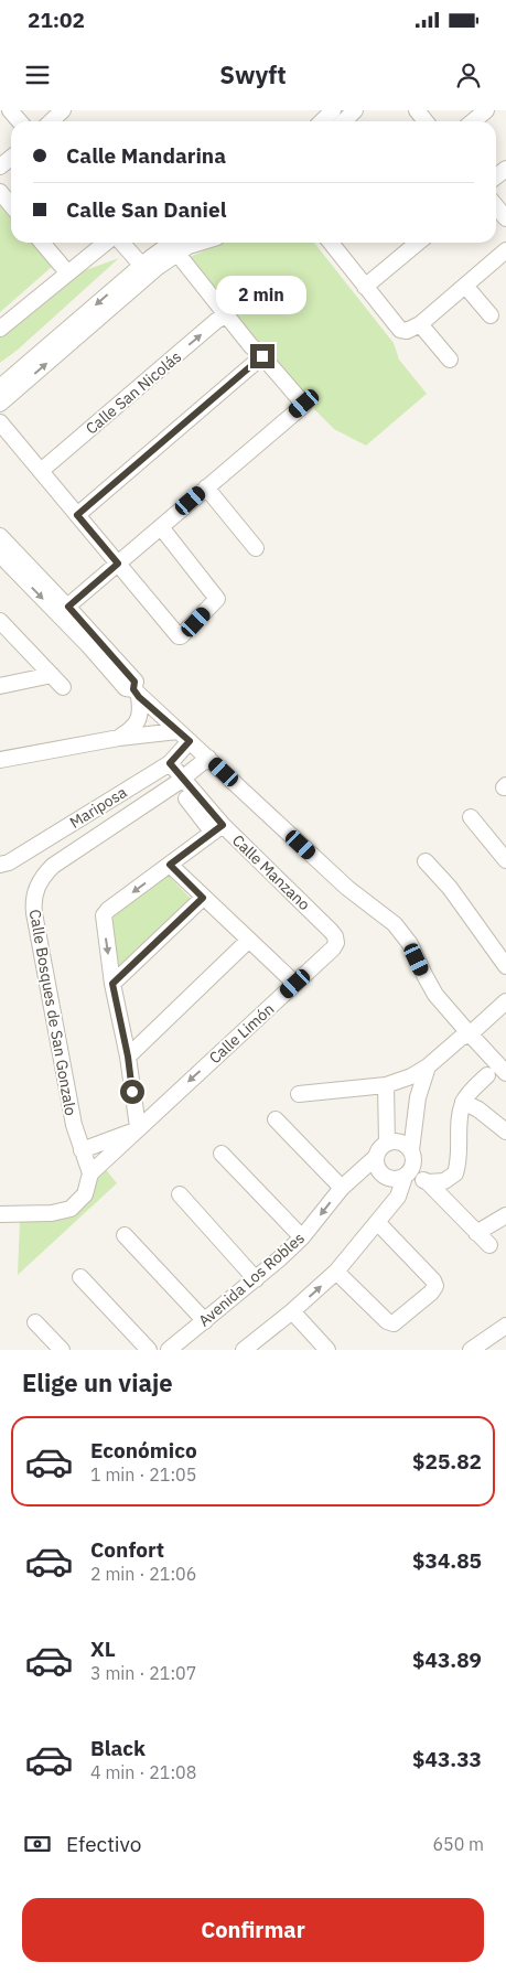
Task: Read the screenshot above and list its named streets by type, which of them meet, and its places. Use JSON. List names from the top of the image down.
{
  "streets": {
    "street": [
      "Calle San Nicolás",
      "Mariposa",
      "Calle Manzano",
      "Calle Bosques de San Gonzalo",
      "Calle Limón",
      "Avenida Los Robles"
    ]
  },
  "crossings": [
    ["Mariposa", "Calle Manzano"],
    ["Calle Manzano", "Calle Bosques de San Gonzalo"],
    ["Calle Manzano", "Calle Limón"],
    ["Calle Bosques de San Gonzalo", "Calle Limón"]
  ],
  "page": {
    "status": "21:02",
    "header": "Swyft",
    "banner": ["Calle Mandarina", "Calle San Daniel"],
    "bubble": "2 min",
    "heading": "Elige un viaje",
    "list": [
      {
        "name": "Económico",
        "note": "1 min · 21:05",
        "value": "$25.82"
      },
      {
        "name": "Confort",
        "note": "2 min · 21:06",
        "value": "$34.85"
      },
      {
        "name": "XL",
        "note": "3 min · 21:07",
        "value": "$43.89"
      },
      {
        "name": "Black",
        "note": "4 min · 21:08",
        "value": "$43.33"
      }
    ],
    "pay": ["Efectivo", "650 m"],
    "buttons": "Confirmar"
  }
}
